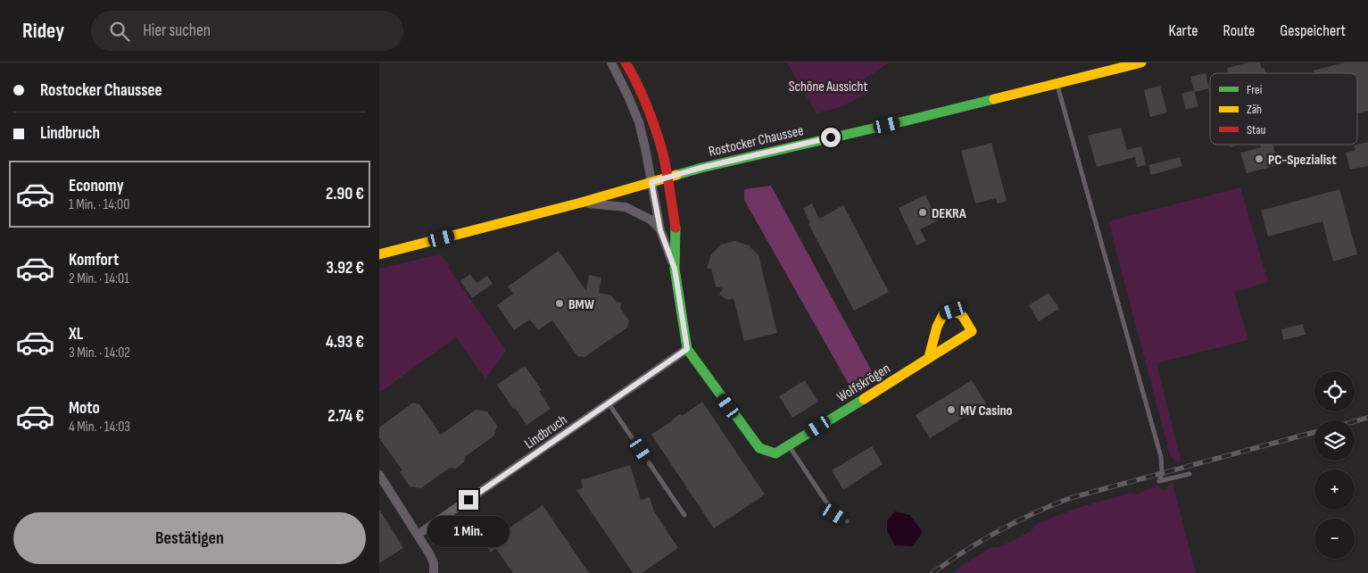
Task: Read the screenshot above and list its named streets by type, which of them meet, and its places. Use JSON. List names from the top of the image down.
{
  "streets": {
    "main road": ["Rostocker Chaussee", "Wolfskrögen"],
    "street": ["Lindbruch"]
  },
  "crossings": [
    ["Rostocker Chaussee", "Wolfskrögen"],
    ["Wolfskrögen", "Lindbruch"]
  ],
  "parks": ["Schöne Aussicht"],
  "places": [
    "PC-Spezialist",
    "DEKRA",
    "BMW",
    "MV Casino"
  ],
  "legend": ["Frei", "Zäh", "Stau"],
  "page": {
    "header": "Ridey",
    "search": "Hier suchen",
    "nav": ["Karte", "Route", "Gespeichert"],
    "banner": ["Rostocker Chaussee", "Lindbruch"],
    "list": [
      {
        "name": "Economy",
        "note": "1 Min. · 14:00",
        "value": "2.90 €"
      },
      {
        "name": "Komfort",
        "note": "2 Min. · 14:01",
        "value": "3.92 €"
      },
      {
        "name": "XL",
        "note": "3 Min. · 14:02",
        "value": "4.93 €"
      },
      {
        "name": "Moto",
        "note": "4 Min. · 14:03",
        "value": "2.74 €"
      }
    ],
    "map_buttons": ["+", "−"],
    "buttons": "Bestätigen",
    "bubble": "1 Min."
  }
}
